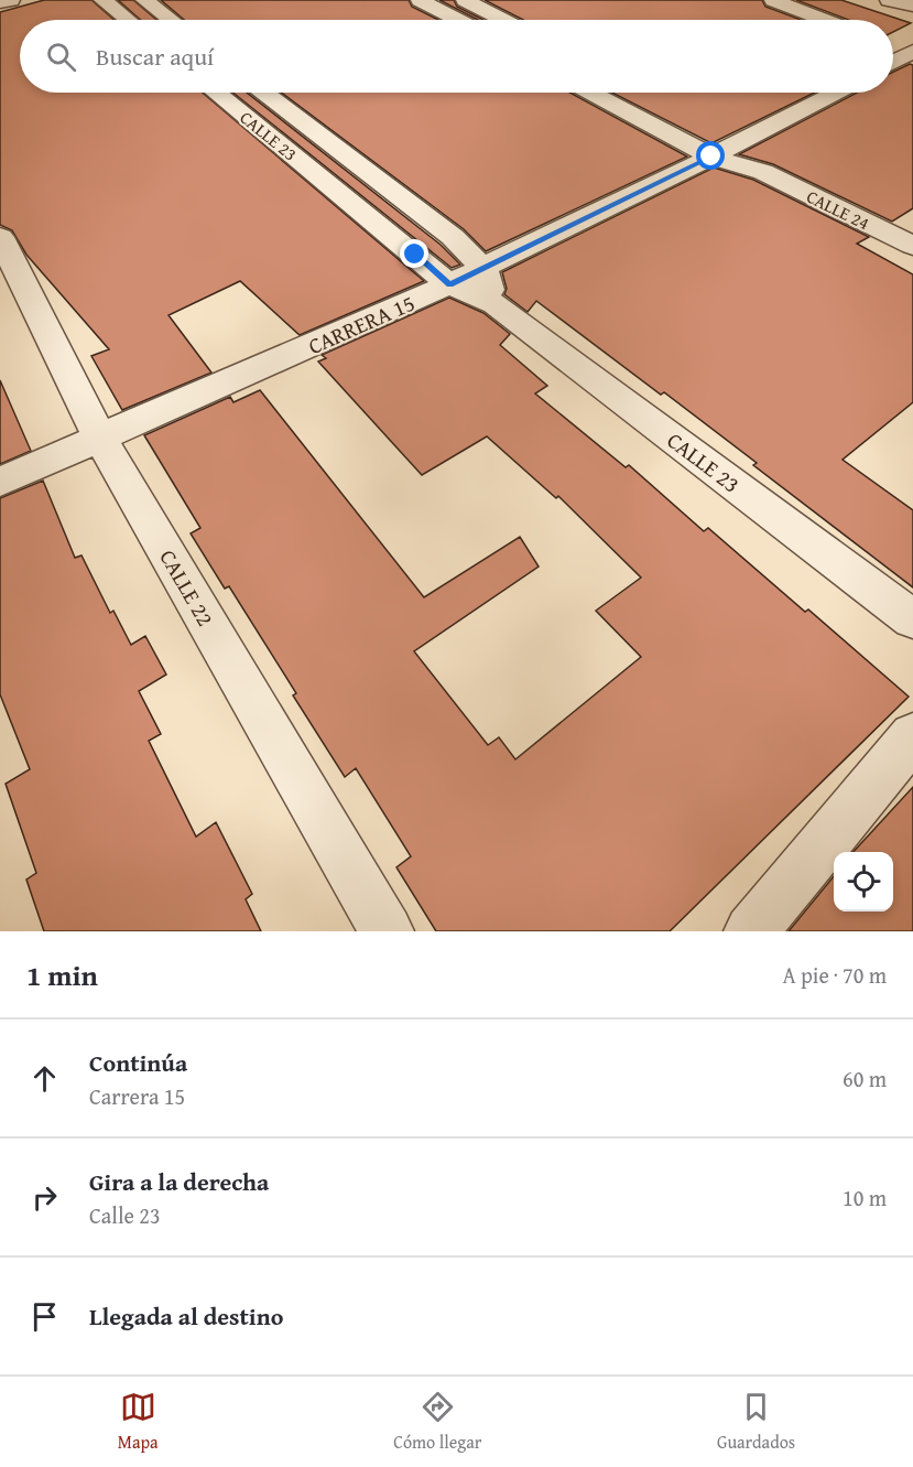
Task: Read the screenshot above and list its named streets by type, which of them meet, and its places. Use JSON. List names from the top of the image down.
{
  "streets": {
    "street": [
      "CALLE 23",
      "CALLE 24",
      "CARRERA 15",
      "CALLE 22"
    ]
  },
  "crossings": [
    ["CALLE 23", "CARRERA 15"],
    ["CALLE 24", "CARRERA 15"],
    ["CARRERA 15", "CALLE 22"]
  ],
  "page": {
    "search": "Buscar aquí",
    "heading": ["1 min", "A pie · 70 m"],
    "list": [
      ["Continúa", "Carrera 15", "60 m"],
      ["Gira a la derecha", "Calle 23", "10 m"],
      "Llegada al destino"
    ],
    "nav": ["Mapa", "Cómo llegar", "Guardados"]
  }
}
